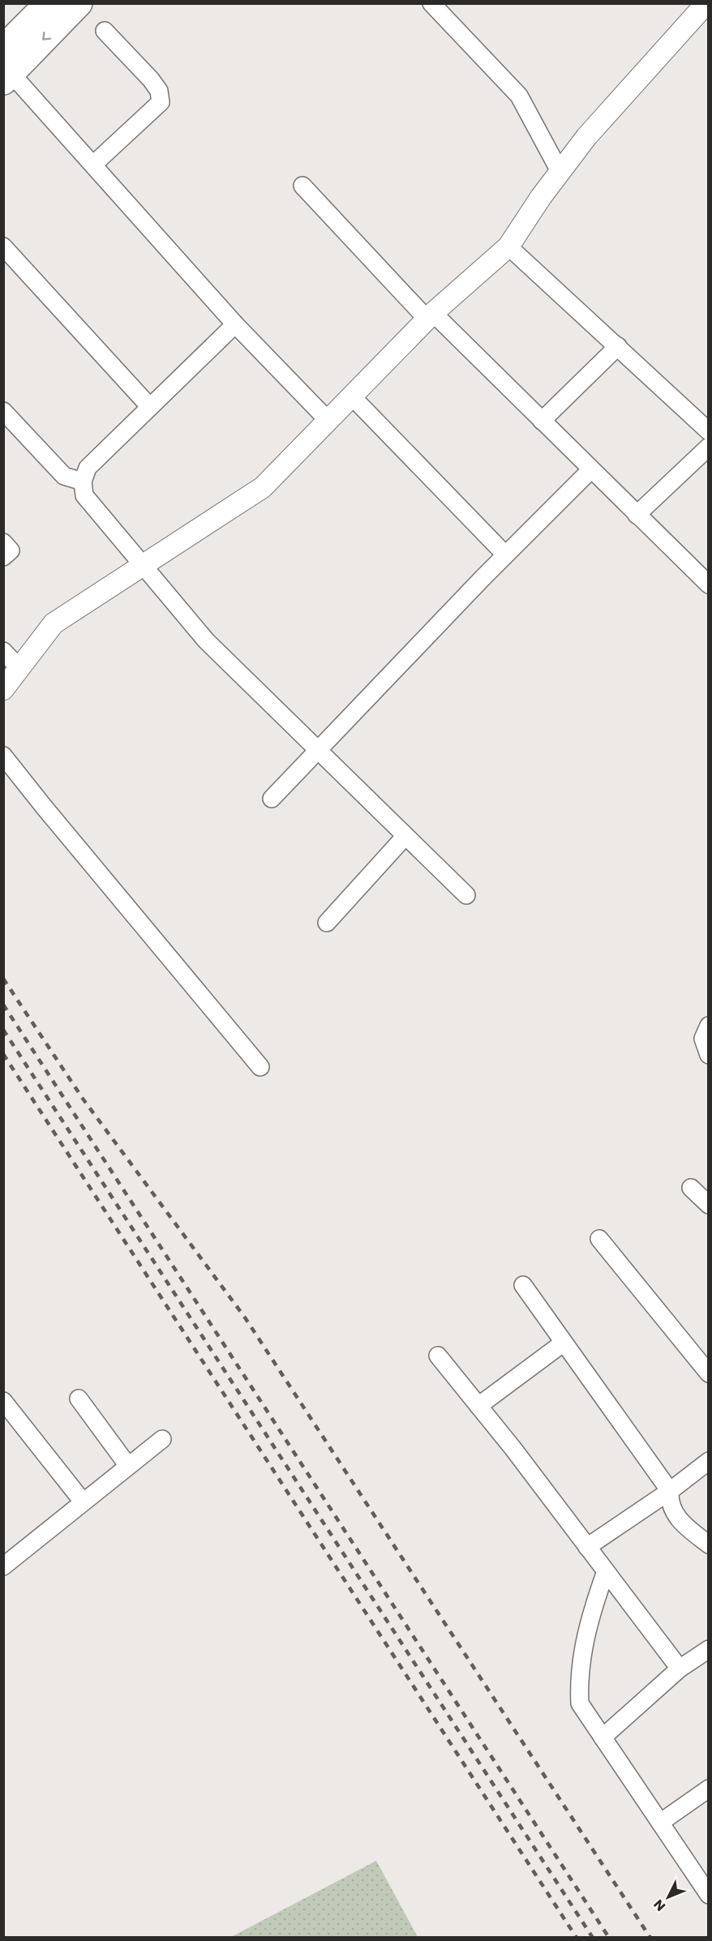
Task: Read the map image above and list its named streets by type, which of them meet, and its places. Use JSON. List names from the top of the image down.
{
  "north": "bottom left"
}
